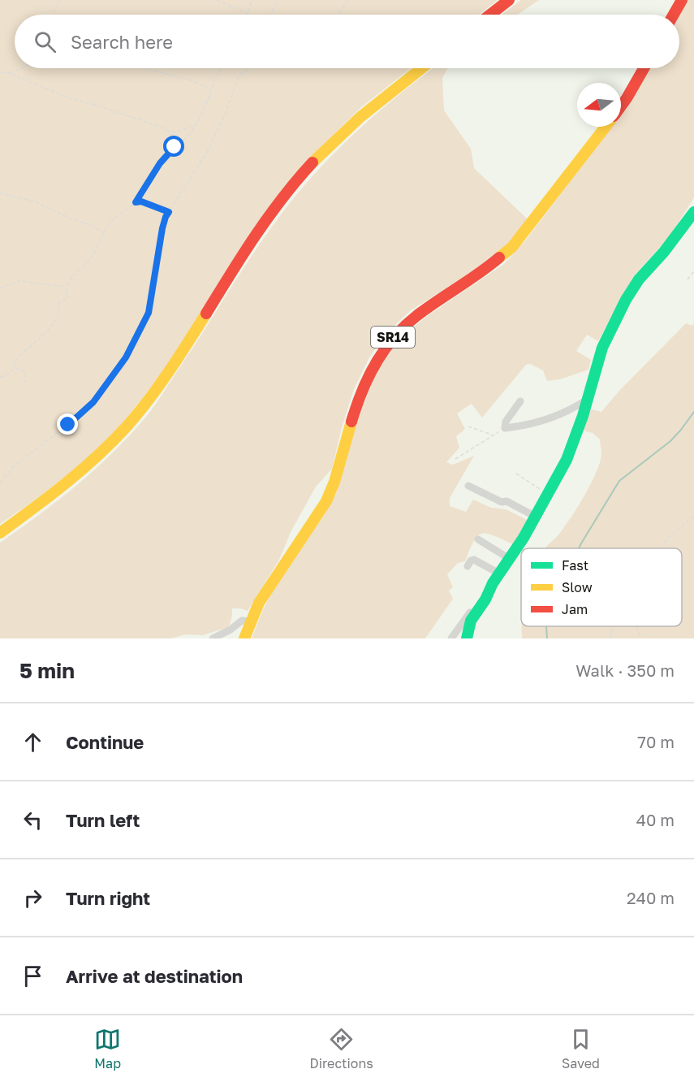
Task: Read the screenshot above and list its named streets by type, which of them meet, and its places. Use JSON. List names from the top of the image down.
{
  "streets": {
    "main road": ["SR14"]
  },
  "legend": ["Fast", "Slow", "Jam"],
  "north": "left",
  "page": {
    "search": "Search here",
    "heading": ["5 min", "Walk · 350 m"],
    "list": [
      ["Continue", "70 m"],
      ["Turn left", "40 m"],
      ["Turn right", "240 m"],
      "Arrive at destination"
    ],
    "nav": ["Map", "Directions", "Saved"]
  }
}
